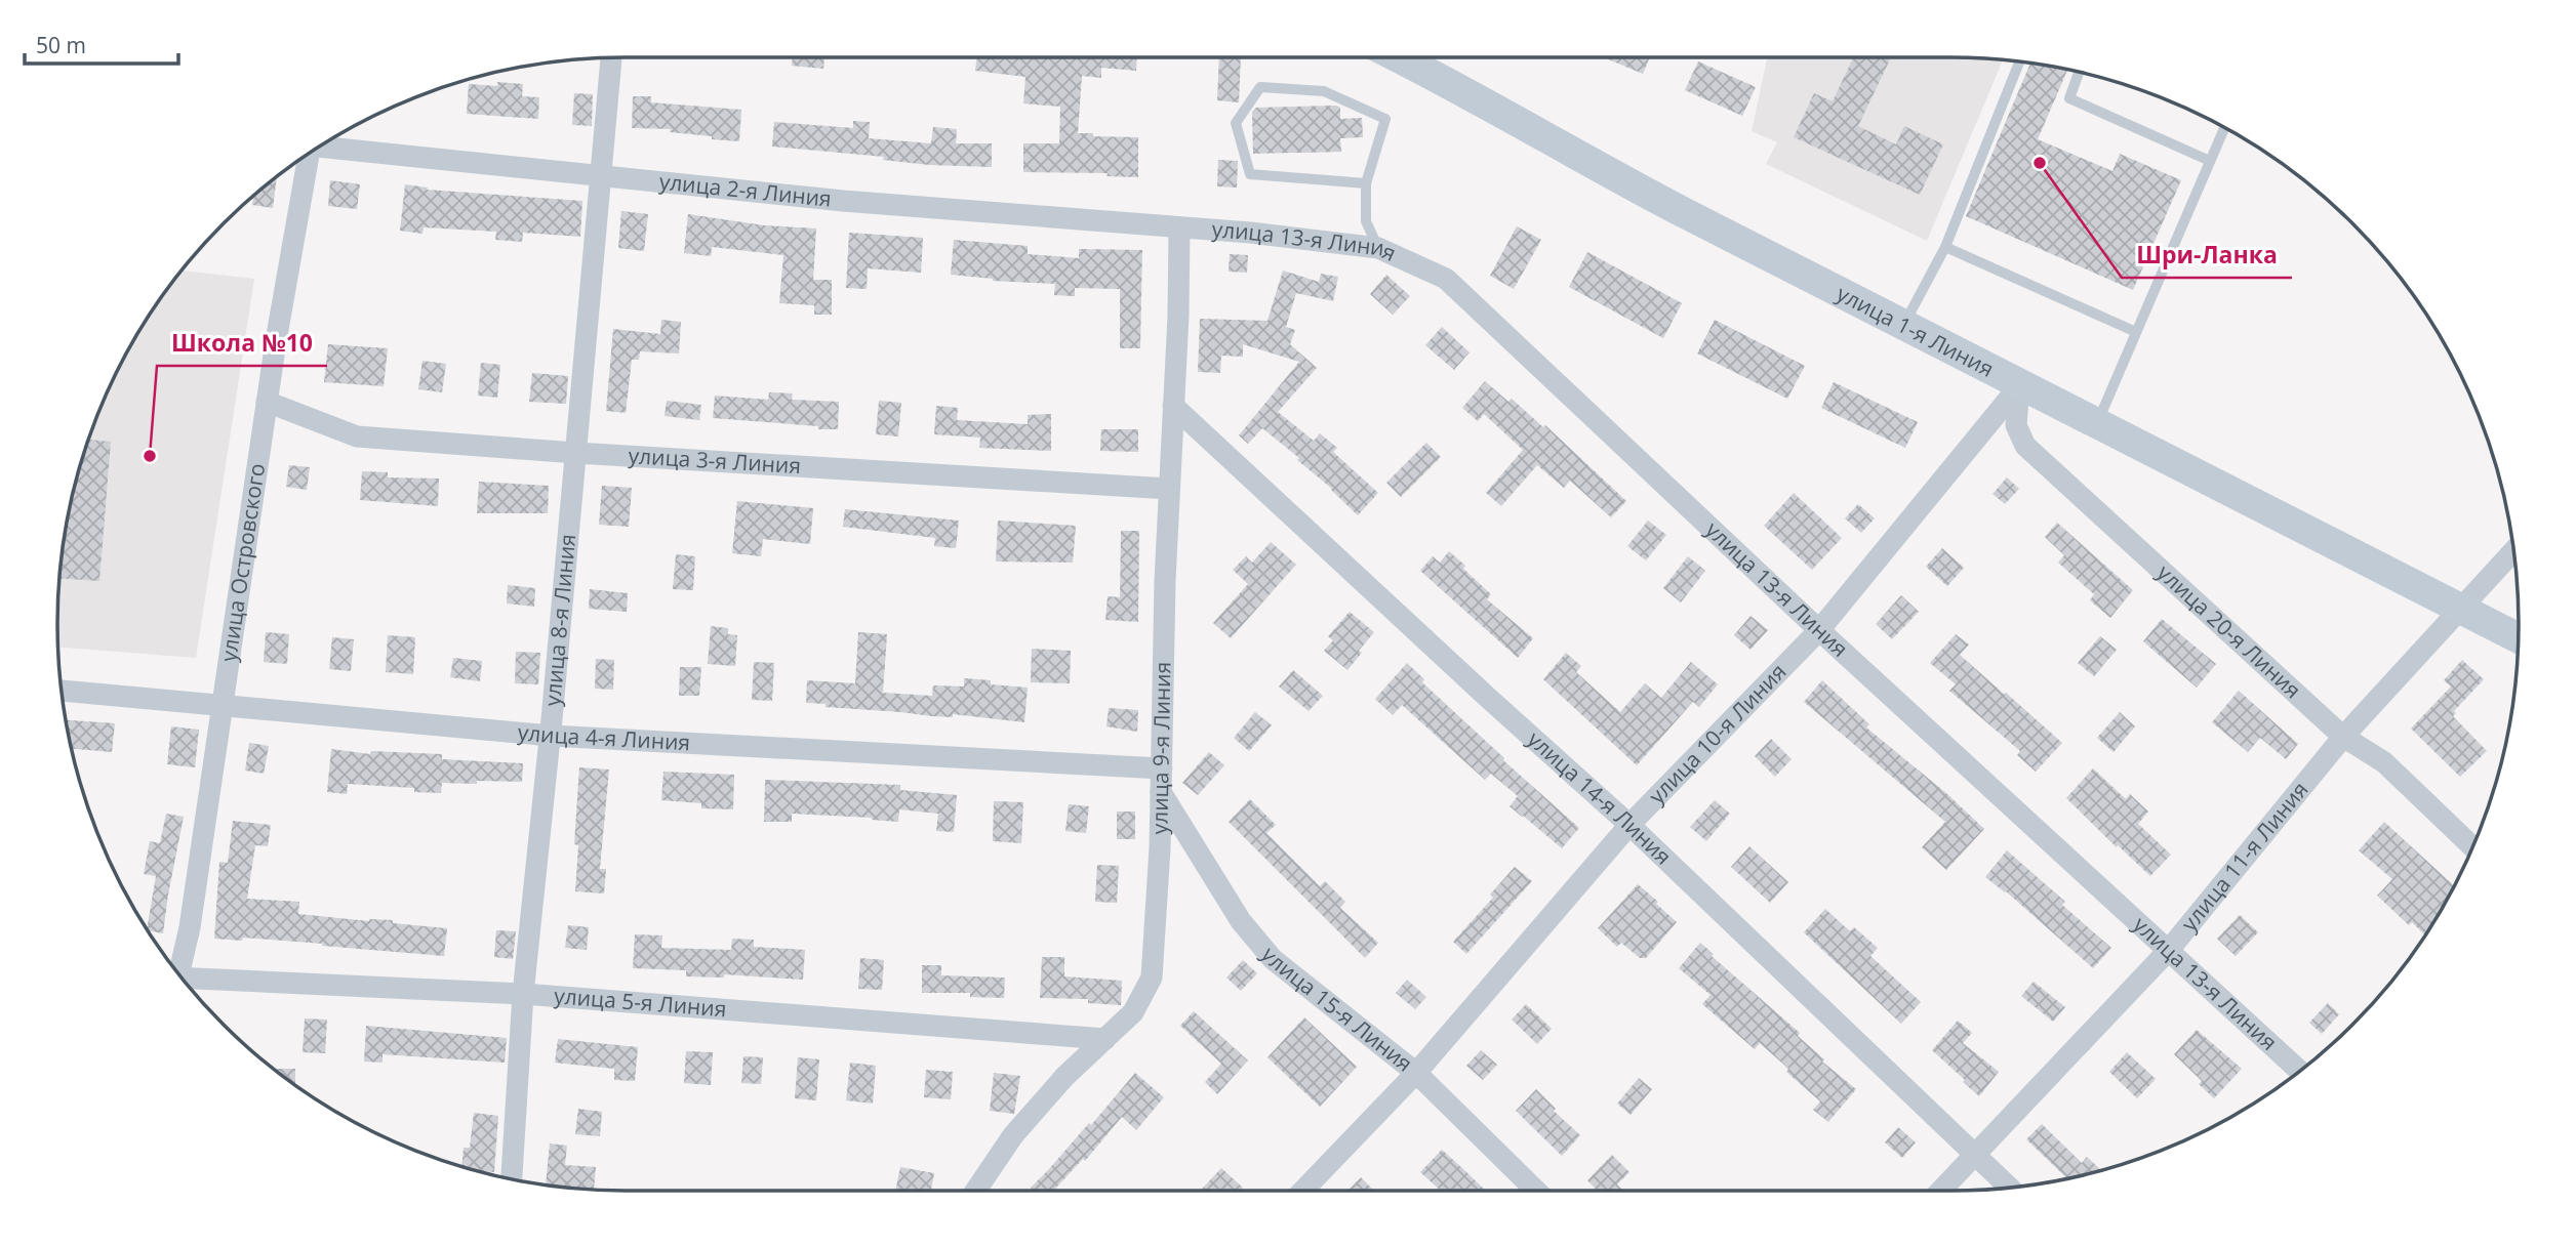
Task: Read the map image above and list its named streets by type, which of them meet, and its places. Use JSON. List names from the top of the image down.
{
  "streets": {
    "main road": ["улица 1-я Линия"],
    "street": [
      "улица 2-я Линия",
      "улица 13-я Линия",
      "улица 3-я Линия",
      "улица Островского",
      "улица 8-я Линия",
      "улица 20-я Линия",
      "улица 10-я Линия",
      "улица 4-я Линия",
      "улица 9-я Линия",
      "улица 14-я Линия",
      "улица 11-я Линия",
      "улица 5-я Линия",
      "улица 15-я Линия"
    ]
  },
  "crossings": [
    ["улица 2-я Линия", "улица 13-я Линия"],
    ["улица 2-я Линия", "улица 8-я Линия"],
    ["улица 2-я Линия", "улица 9-я Линия"],
    ["улица 13-я Линия", "улица 10-я Линия"],
    ["улица 13-я Линия", "улица 9-я Линия"],
    ["улица 13-я Линия", "улица 11-я Линия"],
    ["улица 1-я Линия", "улица 20-я Линия"],
    ["улица 1-я Линия", "улица 10-я Линия"],
    ["улица 1-я Линия", "улица 11-я Линия"],
    ["улица 3-я Линия", "улица Островского"],
    ["улица 3-я Линия", "улица 8-я Линия"],
    ["улица 3-я Линия", "улица 9-я Линия"],
    ["улица Островского", "улица 4-я Линия"],
    ["улица 8-я Линия", "улица 4-я Линия"],
    ["улица 8-я Линия", "улица 5-я Линия"],
    ["улица 20-я Линия", "улица 10-я Линия"],
    ["улица 20-я Линия", "улица 11-я Линия"],
    ["улица 10-я Линия", "улица 14-я Линия"],
    ["улица 10-я Линия", "улица 15-я Линия"],
    ["улица 4-я Линия", "улица 9-я Линия"],
    ["улица 9-я Линия", "улица 14-я Линия"],
    ["улица 9-я Линия", "улица 5-я Линия"],
    ["улица 9-я Линия", "улица 15-я Линия"],
    ["улица 14-я Линия", "улица 11-я Линия"]
  ],
  "places": ["Шри-Ланка", "Школа №10"],
  "scale_bar": "50 m"
}
